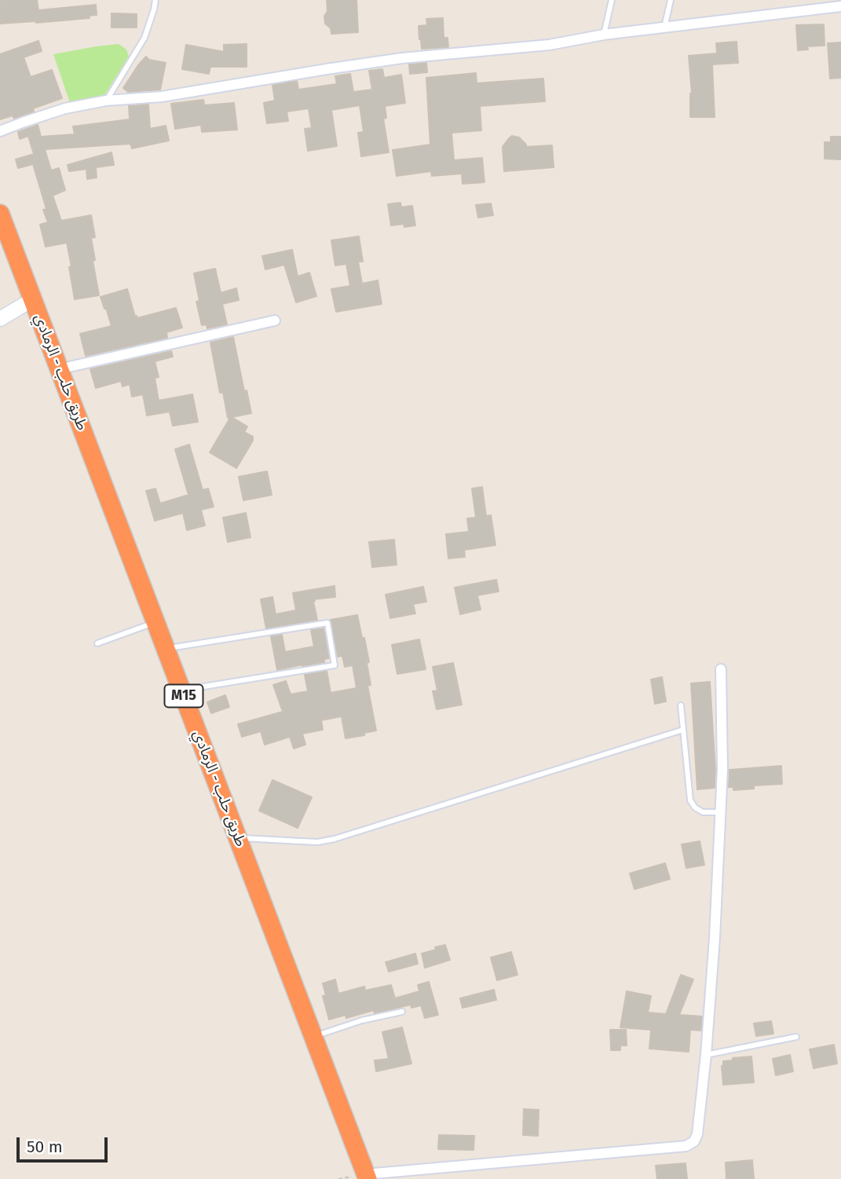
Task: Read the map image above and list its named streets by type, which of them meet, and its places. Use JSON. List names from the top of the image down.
{
  "streets": {
    "highway": ["طريق حلب - الرمادي", "M15"]
  },
  "scale_bar": "50 m"
}
